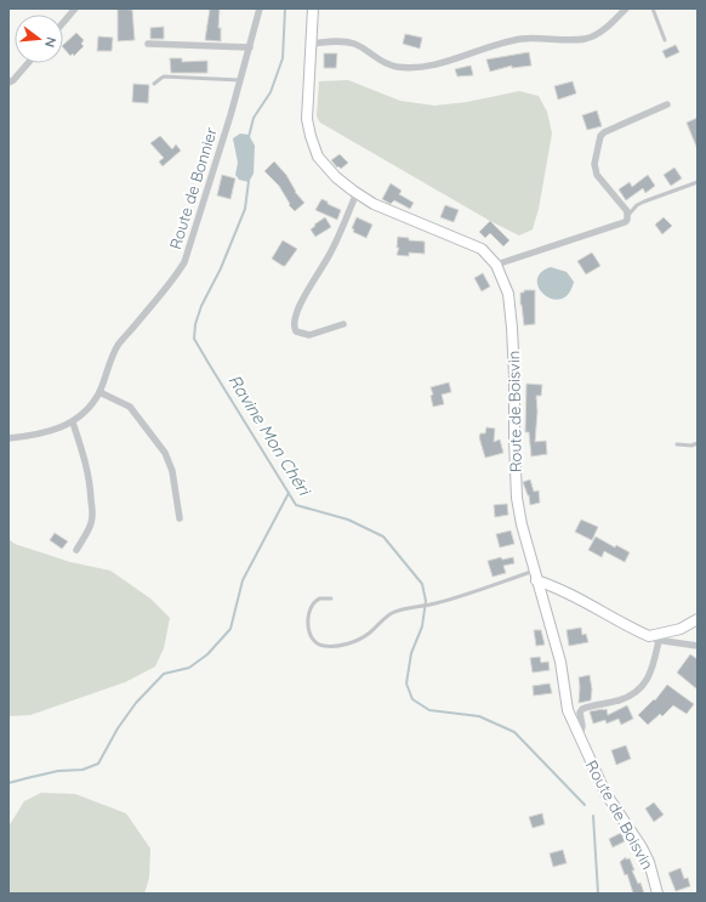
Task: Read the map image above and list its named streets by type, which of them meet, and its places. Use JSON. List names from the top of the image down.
{
  "streets": {
    "main road": ["Route de Boisvin"],
    "street": ["Route de Bonnier"]
  },
  "water": ["Ravine Mon Chéri"],
  "north": "right"
}
